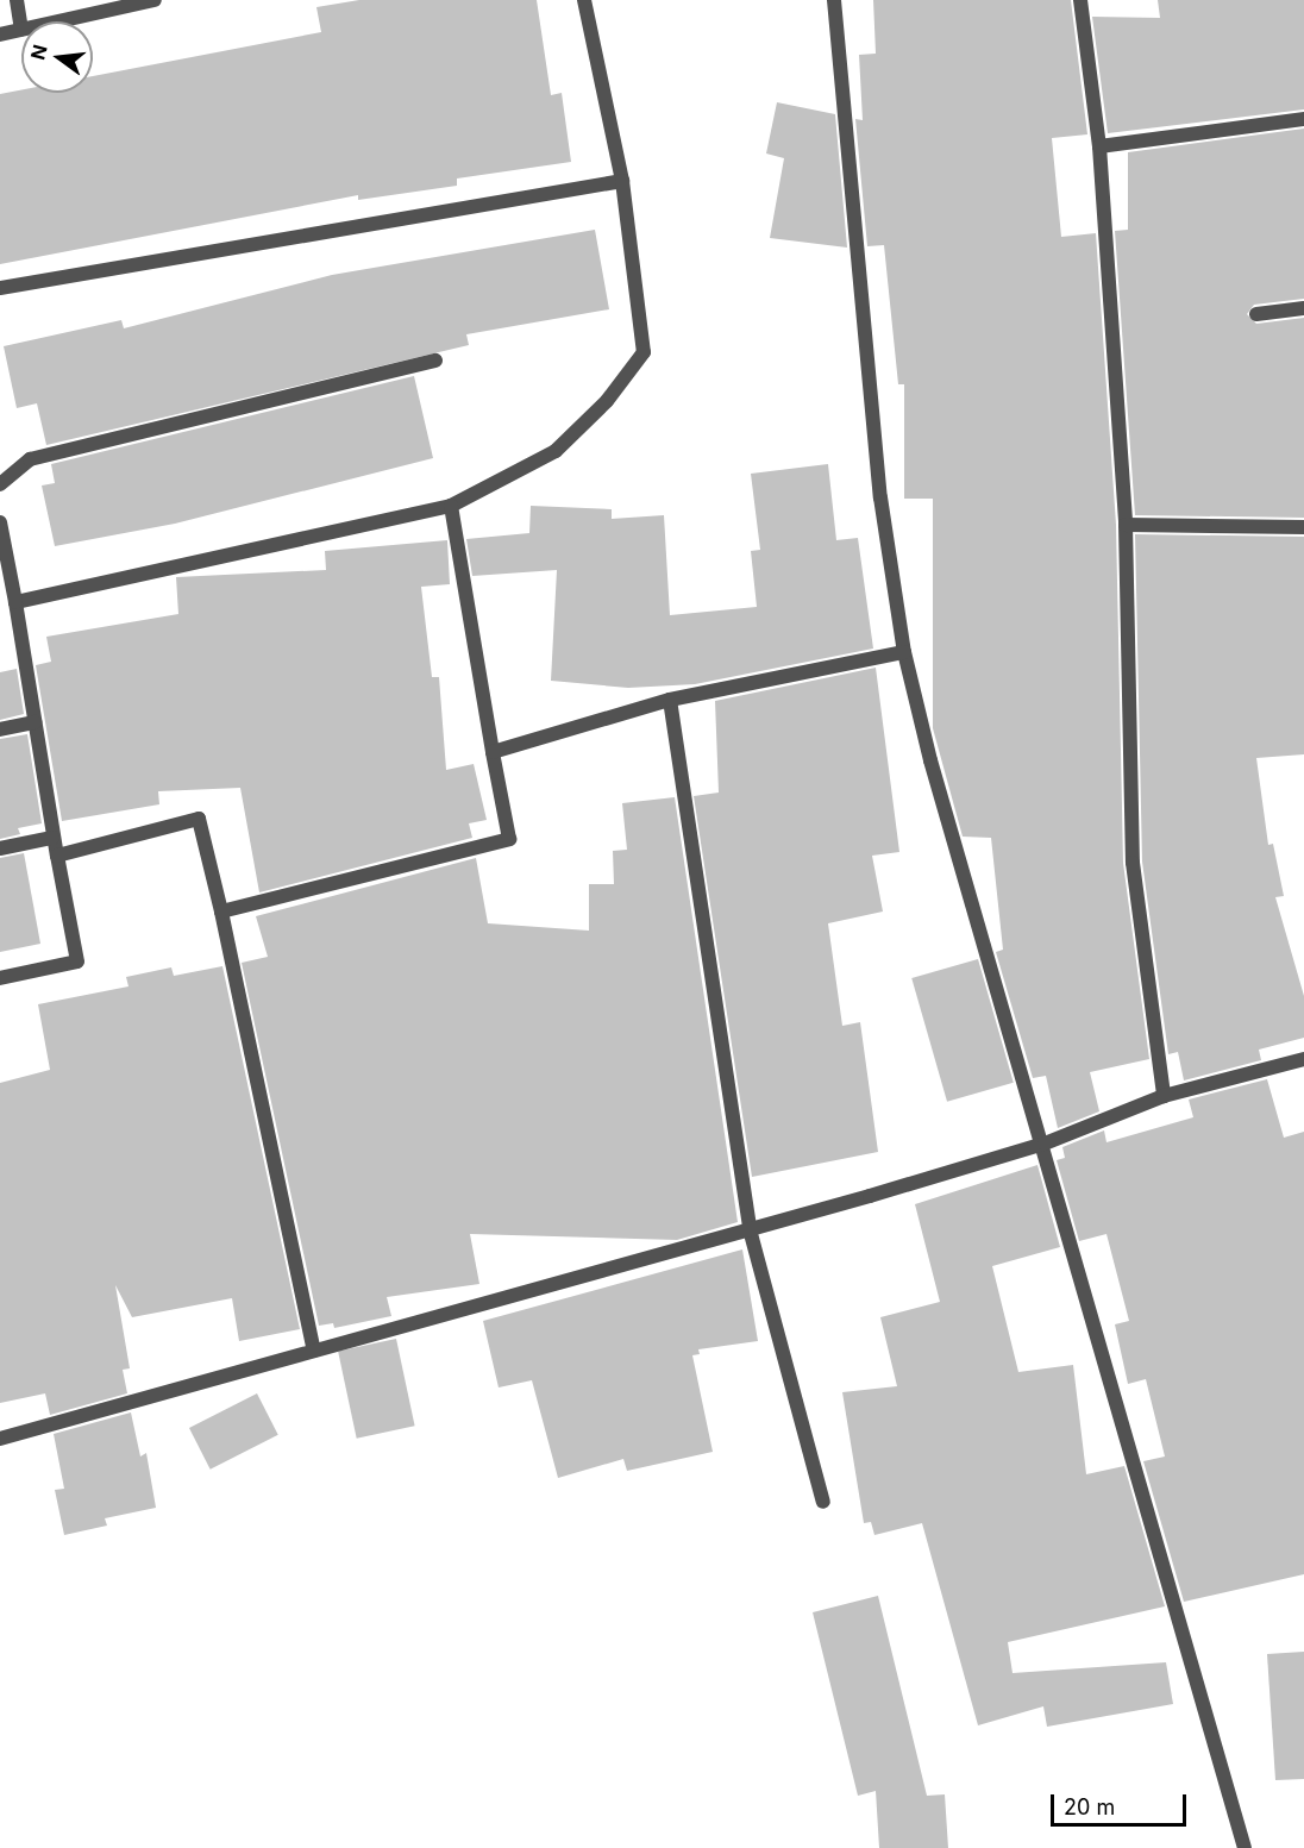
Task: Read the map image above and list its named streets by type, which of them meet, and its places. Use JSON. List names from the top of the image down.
{
  "scale_bar": "20 m",
  "north": "left"
}
